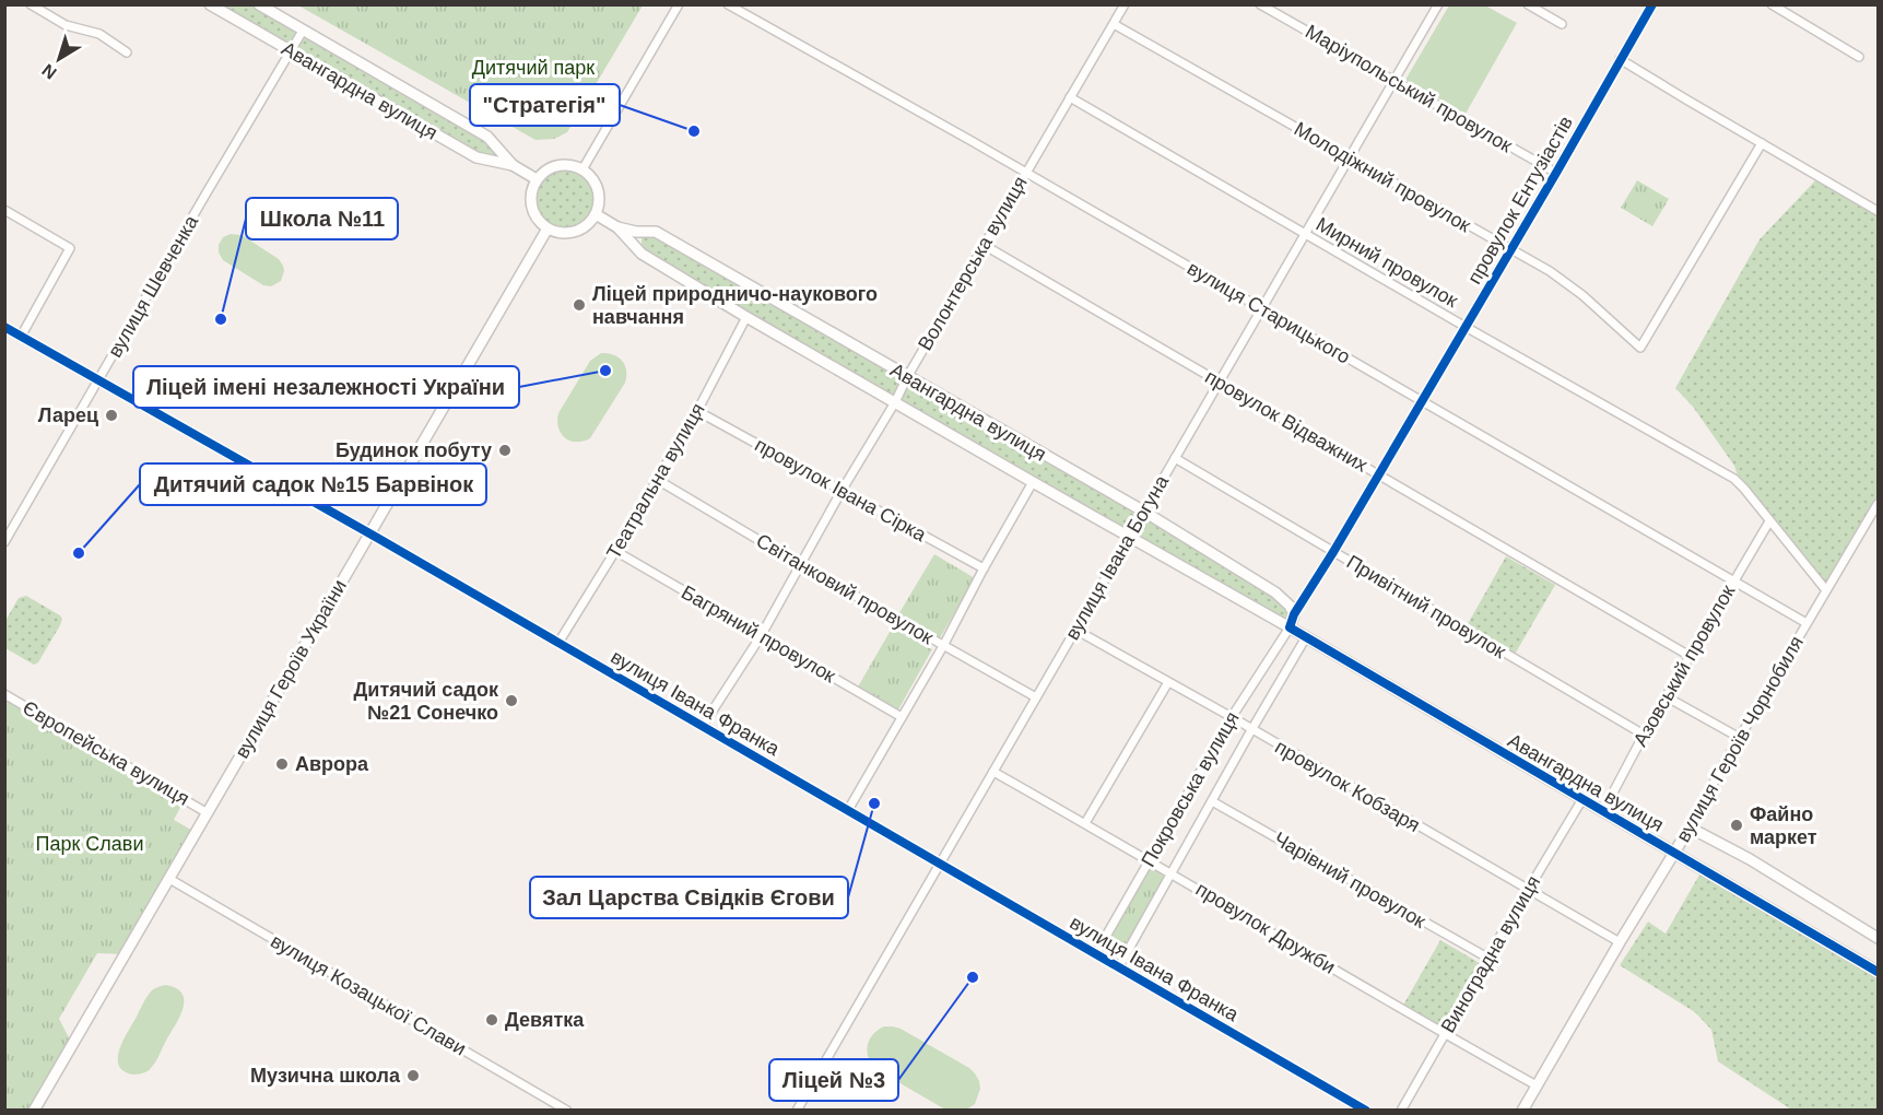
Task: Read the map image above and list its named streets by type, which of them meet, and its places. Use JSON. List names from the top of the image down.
{
  "streets": {
    "street": [
      "Маріупольський провулок",
      "Авангардна вулиця",
      "Молодіжний провулок",
      "провулок Ентузіастів",
      "Мирний провулок",
      "Волонтерська вулиця",
      "вулиця Шевченка",
      "вулиця Старицького",
      "провулок Відважних",
      "Театральна вулиця",
      "провулок Івана Сірка",
      "вулиця Івана Богуна",
      "Світанковий провулок",
      "Привітний провулок",
      "Багряний провулок",
      "Азовський провулок",
      "вулиця Героїв України",
      "вулиця Івана Франка",
      "вулиця Героїв Чорнобиля",
      "Європейська вулиця",
      "провулок Кобзаря",
      "Покровська вулиця",
      "Чарівний провулок",
      "провулок Дружби",
      "Виноградна вулиця",
      "вулиця Козацької Слави"
    ]
  },
  "crossings": [
    ["Маріупольський провулок", "провулок Ентузіастів"],
    ["Маріупольський провулок", "вулиця Івана Богуна"],
    ["Авангардна вулиця", "провулок Ентузіастів"],
    ["Авангардна вулиця", "Волонтерська вулиця"],
    ["Авангардна вулиця", "вулиця Шевченка"],
    ["Авангардна вулиця", "Театральна вулиця"],
    ["Авангардна вулиця", "вулиця Івана Богуна"],
    ["Авангардна вулиця", "Азовський провулок"],
    ["Авангардна вулиця", "вулиця Героїв України"],
    ["Авангардна вулиця", "вулиця Героїв Чорнобиля"],
    ["Авангардна вулиця", "Покровська вулиця"],
    ["Авангардна вулиця", "Виноградна вулиця"],
    ["Молодіжний провулок", "провулок Ентузіастів"],
    ["Молодіжний провулок", "Волонтерська вулиця"],
    ["Молодіжний провулок", "вулиця Івана Богуна"],
    ["провулок Ентузіастів", "Мирний провулок"],
    ["провулок Ентузіастів", "вулиця Старицького"],
    ["провулок Ентузіастів", "провулок Відважних"],
    ["провулок Ентузіастів", "Привітний провулок"],
    ["Мирний провулок", "Волонтерська вулиця"],
    ["Мирний провулок", "вулиця Івана Богуна"],
    ["Мирний провулок", "Азовський провулок"],
    ["Мирний провулок", "вулиця Героїв Чорнобиля"],
    ["Волонтерська вулиця", "вулиця Старицького"],
    ["Волонтерська вулиця", "провулок Відважних"],
    ["Волонтерська вулиця", "провулок Івана Сірка"],
    ["Волонтерська вулиця", "Світанковий провулок"],
    ["Волонтерська вулиця", "Багряний провулок"],
    ["Волонтерська вулиця", "вулиця Івана Франка"],
    ["вулиця Шевченка", "вулиця Івана Франка"],
    ["вулиця Старицького", "вулиця Івана Богуна"],
    ["вулиця Старицького", "Азовський провулок"],
    ["вулиця Старицького", "вулиця Героїв Чорнобиля"],
    ["провулок Відважних", "вулиця Івана Богуна"],
    ["провулок Відважних", "Азовський провулок"],
    ["Театральна вулиця", "провулок Івана Сірка"],
    ["Театральна вулиця", "Світанковий провулок"],
    ["Театральна вулиця", "Багряний провулок"],
    ["Театральна вулиця", "вулиця Івана Франка"],
    ["вулиця Івана Богуна", "Світанковий провулок"],
    ["вулиця Івана Богуна", "Привітний провулок"],
    ["вулиця Івана Богуна", "вулиця Івана Франка"],
    ["вулиця Івана Богуна", "провулок Кобзаря"],
    ["вулиця Івана Богуна", "провулок Дружби"],
    ["Привітний провулок", "Азовський провулок"],
    ["вулиця Героїв України", "вулиця Івана Франка"],
    ["вулиця Героїв України", "Європейська вулиця"],
    ["вулиця Героїв України", "вулиця Козацької Слави"],
    ["вулиця Івана Франка", "Покровська вулиця"],
    ["вулиця Героїв Чорнобиля", "провулок Кобзаря"],
    ["вулиця Героїв Чорнобиля", "провулок Дружби"],
    ["провулок Кобзаря", "Покровська вулиця"],
    ["провулок Кобзаря", "Виноградна вулиця"],
    ["Покровська вулиця", "Чарівний провулок"],
    ["Покровська вулиця", "провулок Дружби"],
    ["Чарівний провулок", "Виноградна вулиця"],
    ["провулок Дружби", "Виноградна вулиця"]
  ],
  "parks": ["Дитячий парк", "Парк Слави"],
  "places": [
    "\"Стратегія\"",
    "Ліцей природничо-наукового навчання",
    "Школа №11",
    "Ліцей імені незалежності України",
    "Ларец",
    "Будинок побуту",
    "Дитячий садок №15 Барвінок",
    "Дитячий садок №21 Сонечко",
    "Аврора",
    "Зал Царства Свідків Єгови",
    "Файно маркет",
    "Ліцей №3",
    "Девятка",
    "Музична школа"
  ],
  "north": "bottom left"
}
